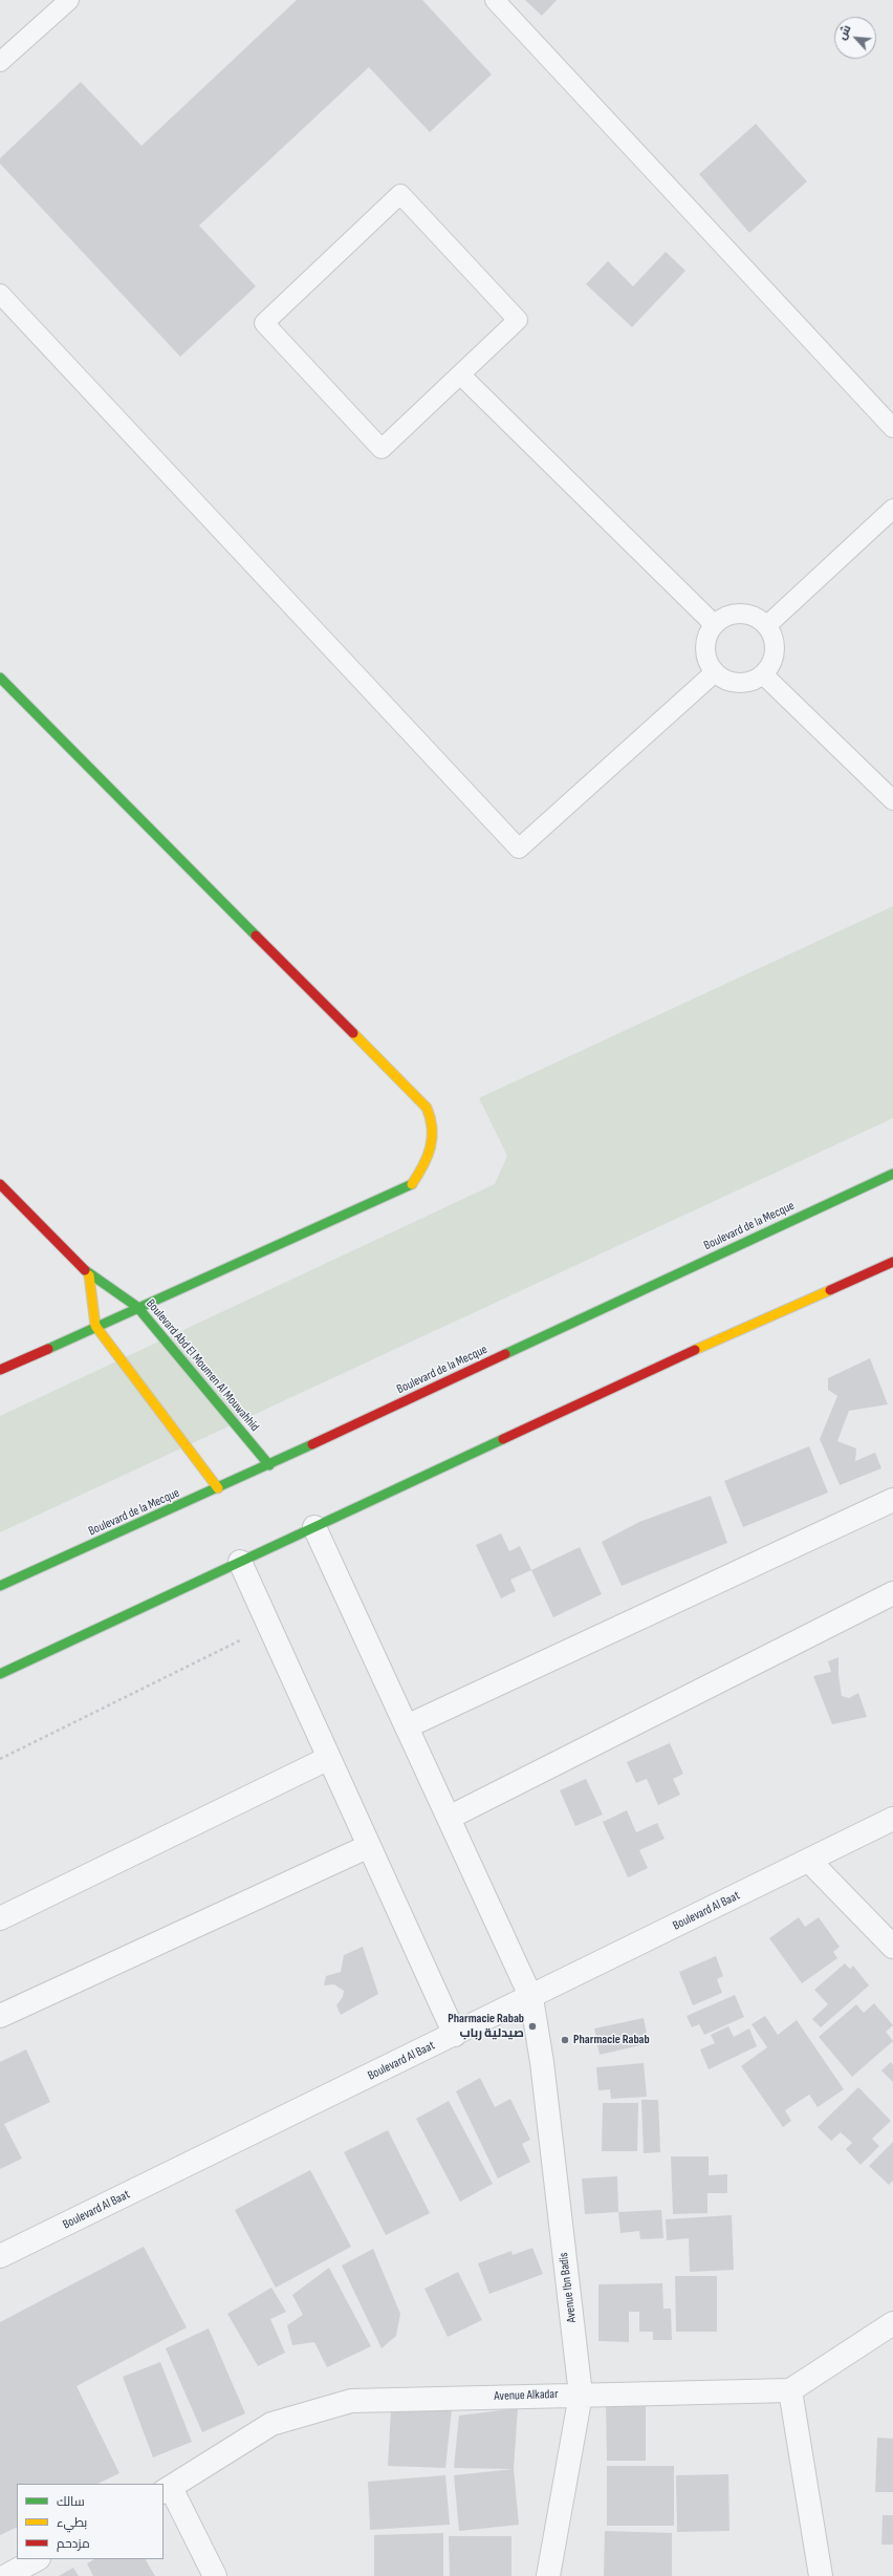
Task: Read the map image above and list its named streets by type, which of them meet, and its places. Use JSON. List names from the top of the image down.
{
  "streets": {
    "main road": ["Boulevard de la Mecque", "Boulevard Abd El Moumen Al Mouwahhid"],
    "street": ["Boulevard Al Baat", "Avenue Ibn Badis", "Avenue Alkadar"]
  },
  "crossings": [
    ["Boulevard de la Mecque", "Boulevard Abd El Moumen Al Mouwahhid"],
    ["Boulevard Al Baat", "Avenue Ibn Badis"],
    ["Avenue Ibn Badis", "Avenue Alkadar"]
  ],
  "places": ["Pharmacie Rabab صيدلية رباب", "Pharmacie Rabab"],
  "legend": ["سالك", "بطيء", "مزدحم"],
  "north": "top left"
}
